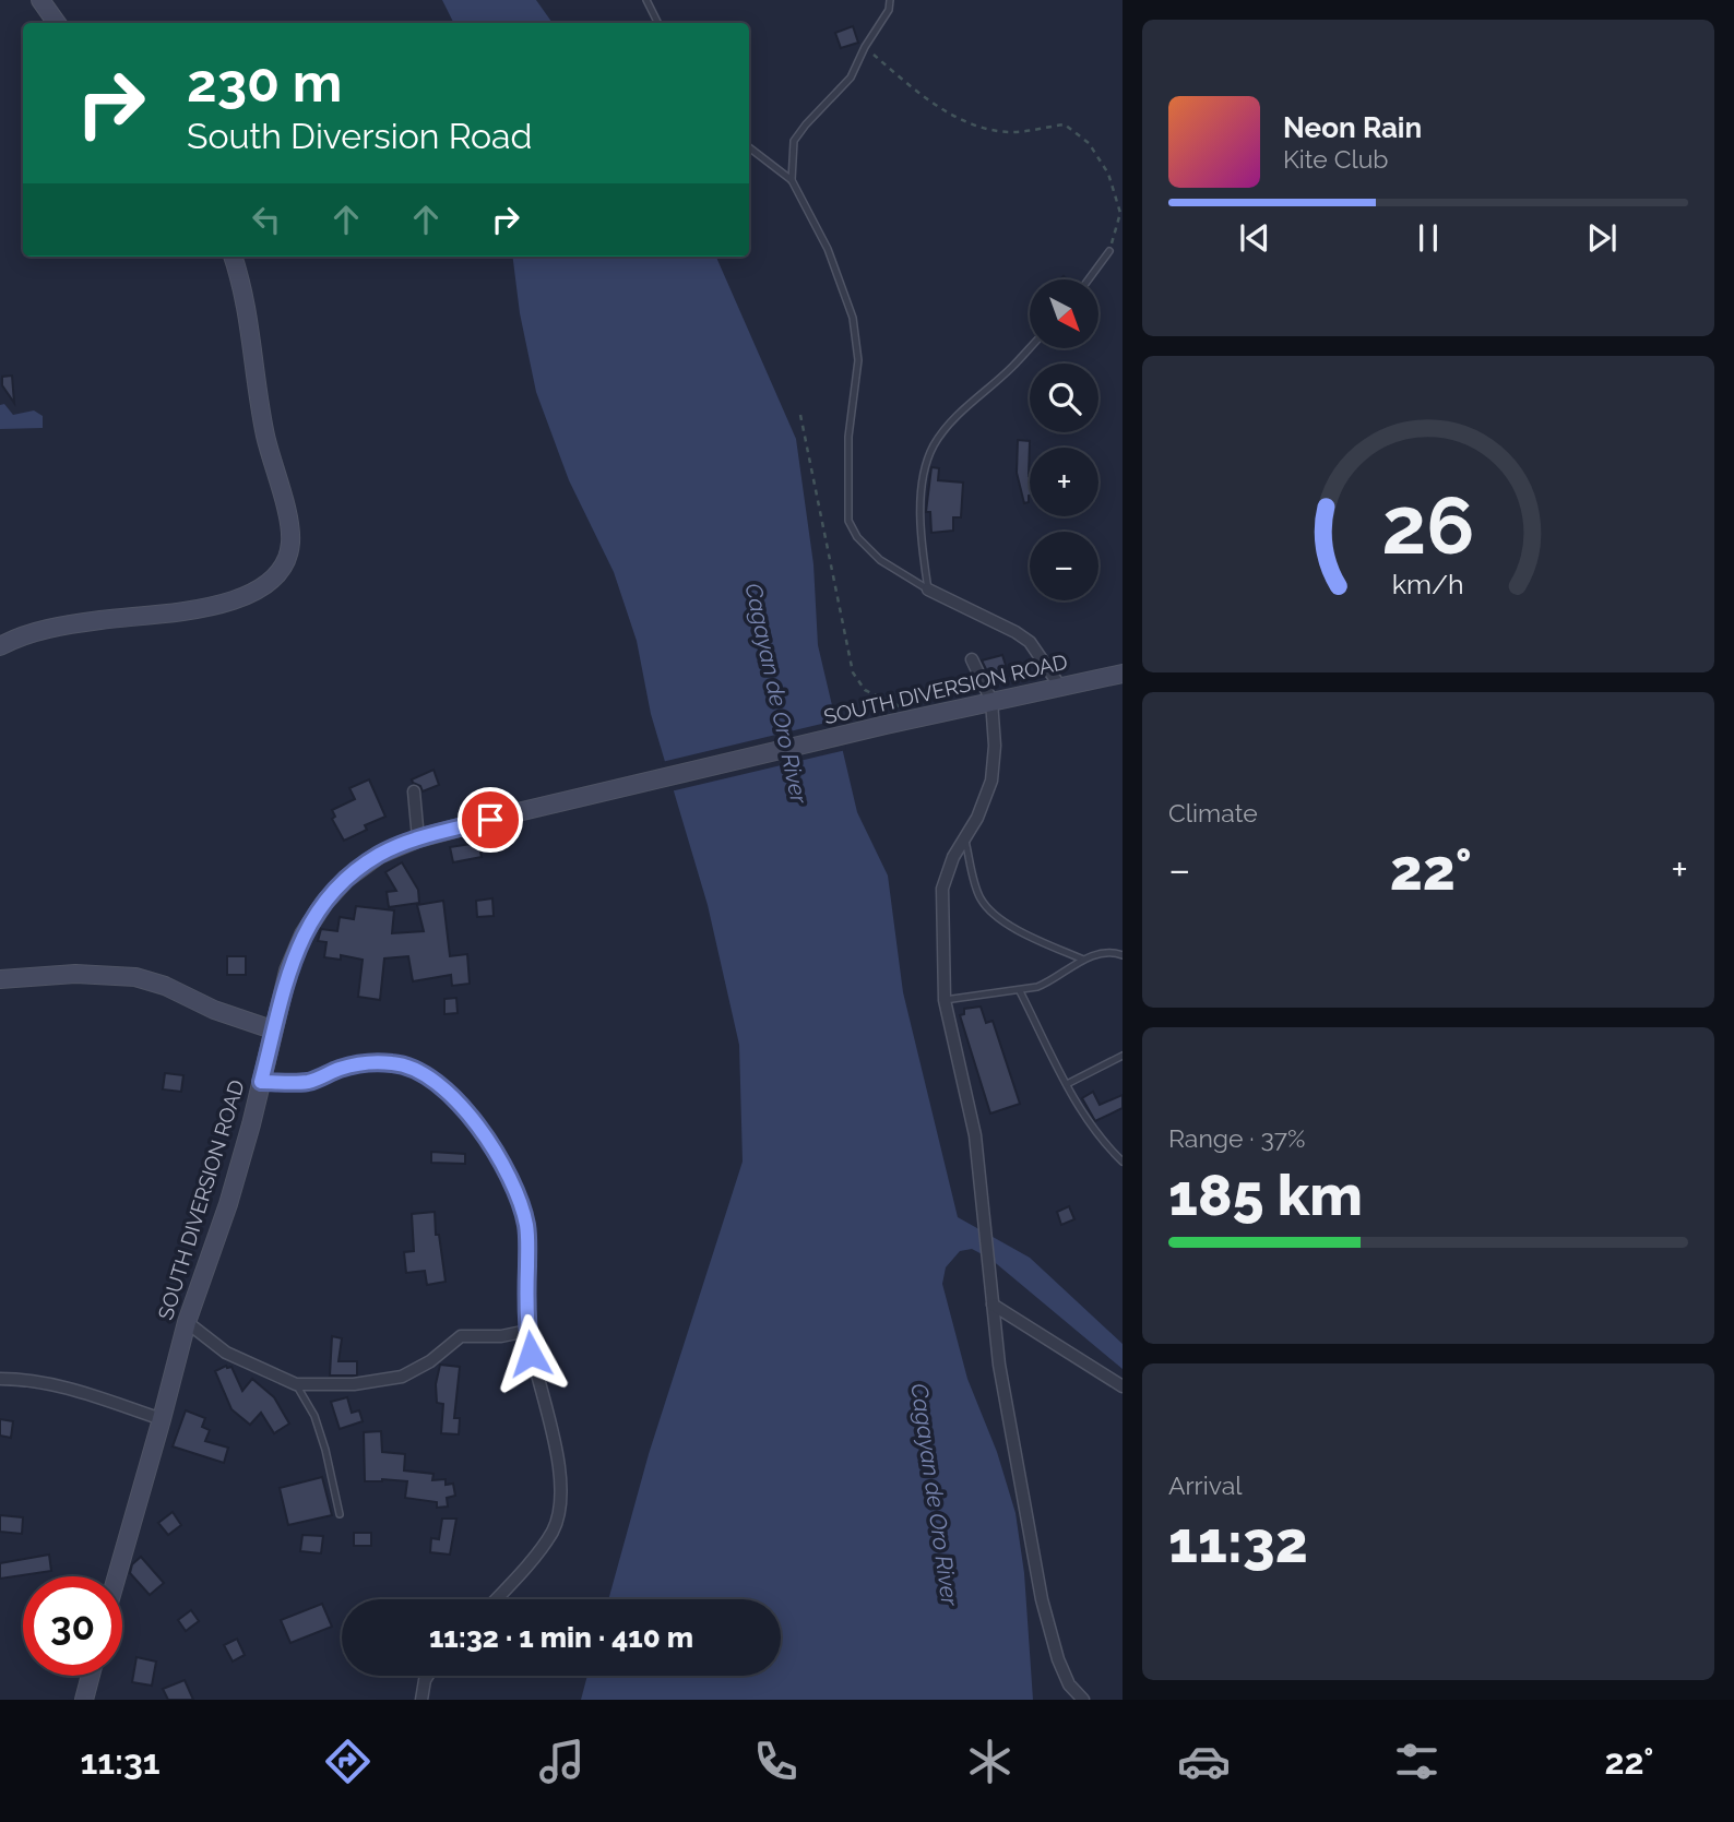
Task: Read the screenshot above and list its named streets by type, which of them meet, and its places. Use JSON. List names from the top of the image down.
{
  "streets": {
    "main road": ["SOUTH DIVERSION ROAD"]
  },
  "water": ["Cagayan de Oro River"],
  "north": "bottom right",
  "page": {
    "turn": ["230 m", "South Diversion Road"],
    "song": ["Neon Rain", "Kite Club"],
    "map_buttons": ["+", "−"],
    "tile": [
      "Climate",
      ["Range · 37%", "185 km"],
      ["Arrival", "11:32"]
    ],
    "heat": ["−", "22°", "+"],
    "limit": "30",
    "trip": "11:32 · 1 min · 410 m",
    "tabs": ["11:31", "22°"],
    "gauge": ["26", "km/h"]
  }
}
